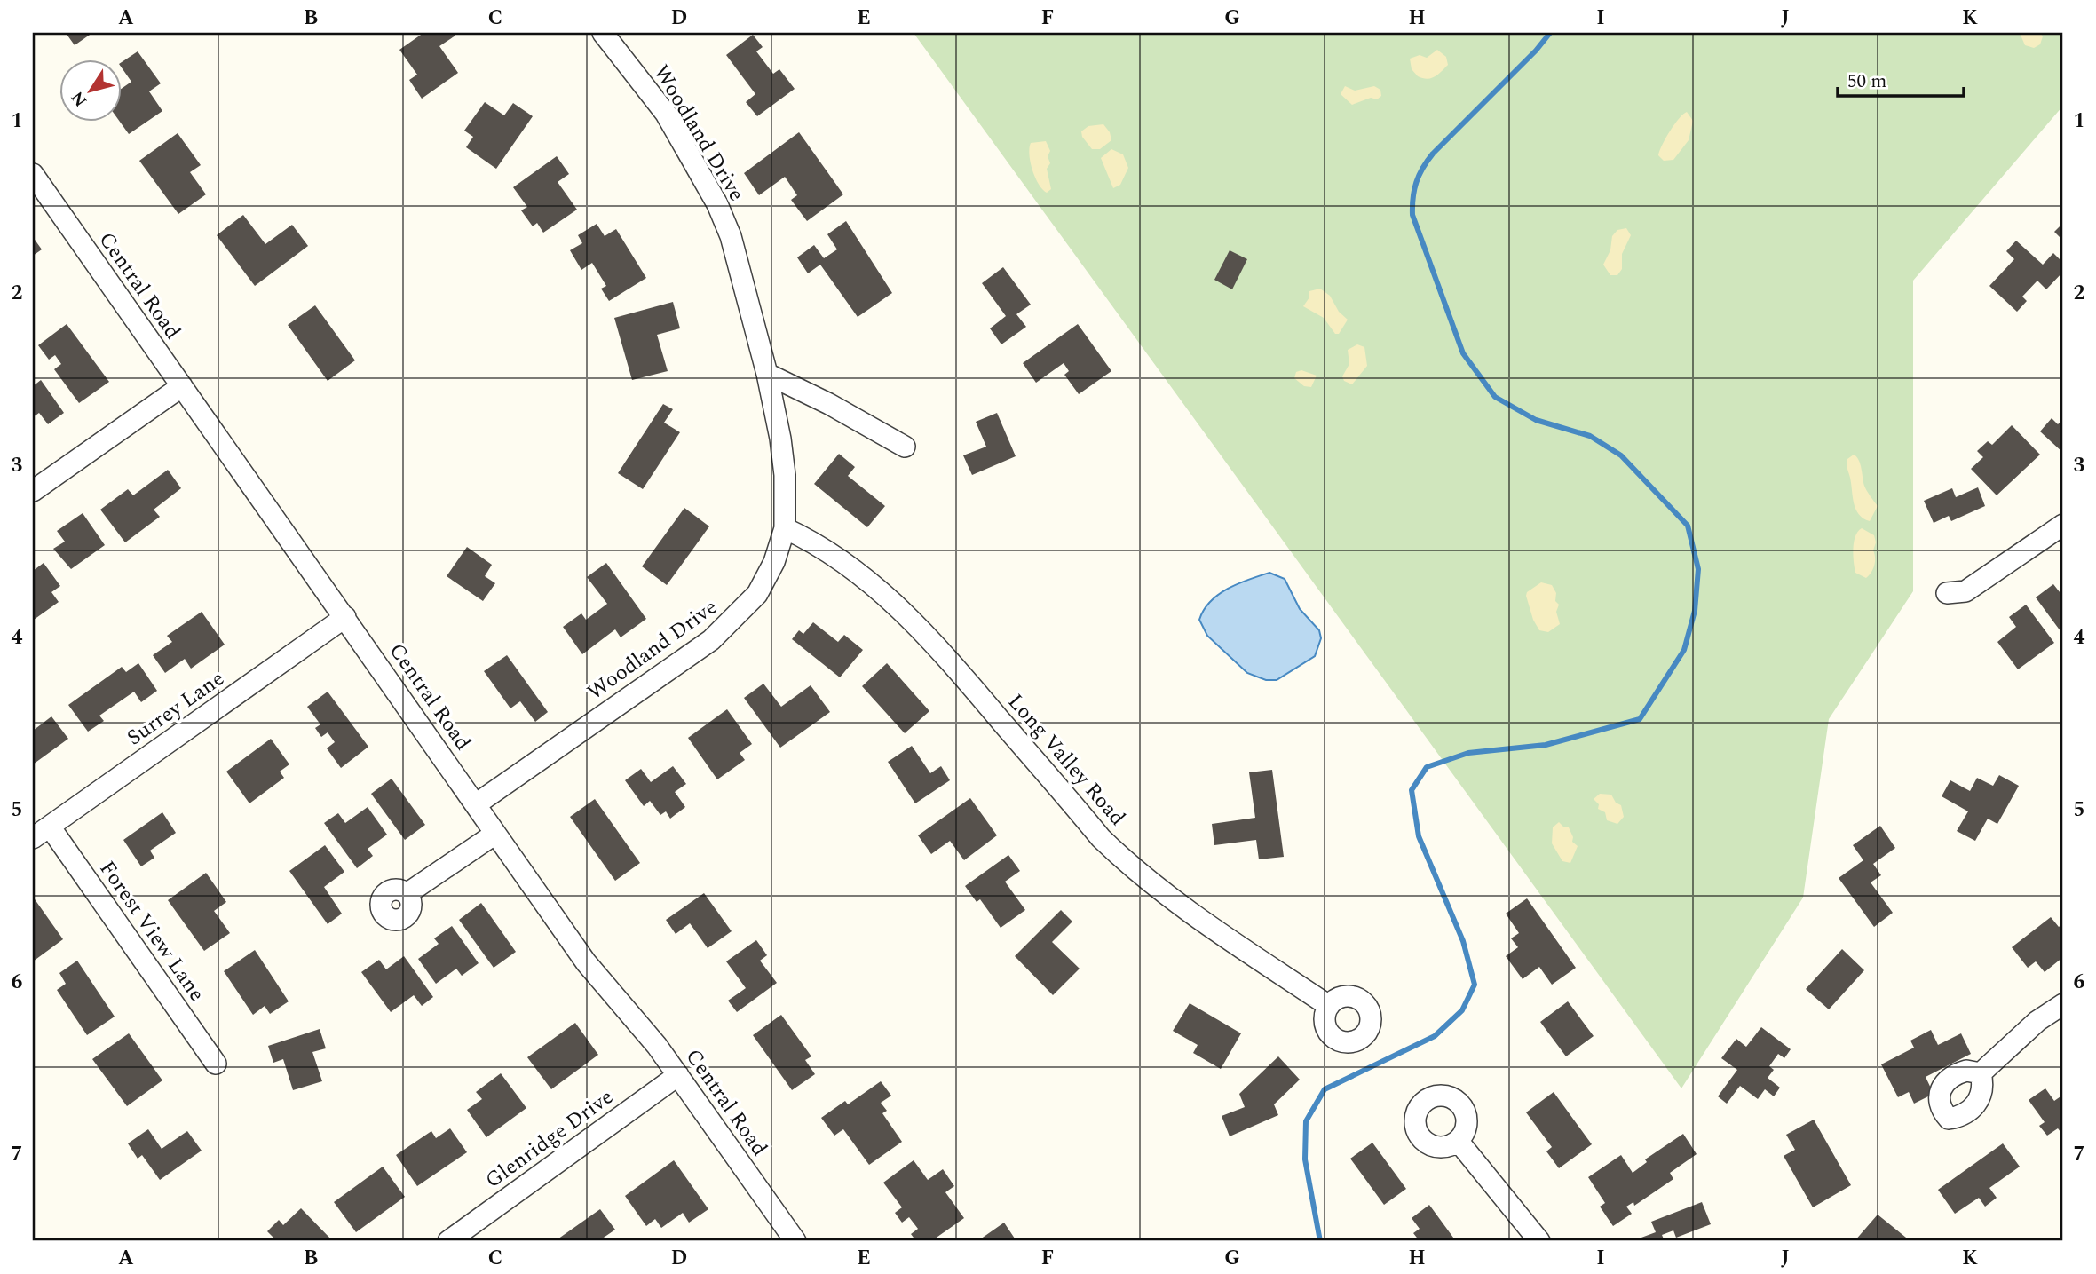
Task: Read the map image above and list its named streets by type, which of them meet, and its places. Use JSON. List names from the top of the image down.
{
  "streets": {
    "street": [
      "Woodland Drive",
      "Central Road",
      "Surrey Lane",
      "Long Valley Road",
      "Forest View Lane",
      "Glenridge Drive"
    ]
  },
  "crossings": [
    ["Woodland Drive", "Central Road"],
    ["Woodland Drive", "Long Valley Road"],
    ["Central Road", "Surrey Lane"],
    ["Central Road", "Glenridge Drive"],
    ["Surrey Lane", "Forest View Lane"]
  ],
  "scale_bar": "50 m",
  "north": "bottom left",
  "grid": {
    "columns": [
      "A",
      "B",
      "C",
      "D",
      "E",
      "F",
      "G",
      "H",
      "I",
      "J",
      "K"
    ],
    "rows": [
      "1",
      "2",
      "3",
      "4",
      "5",
      "6",
      "7"
    ]
  }
}
